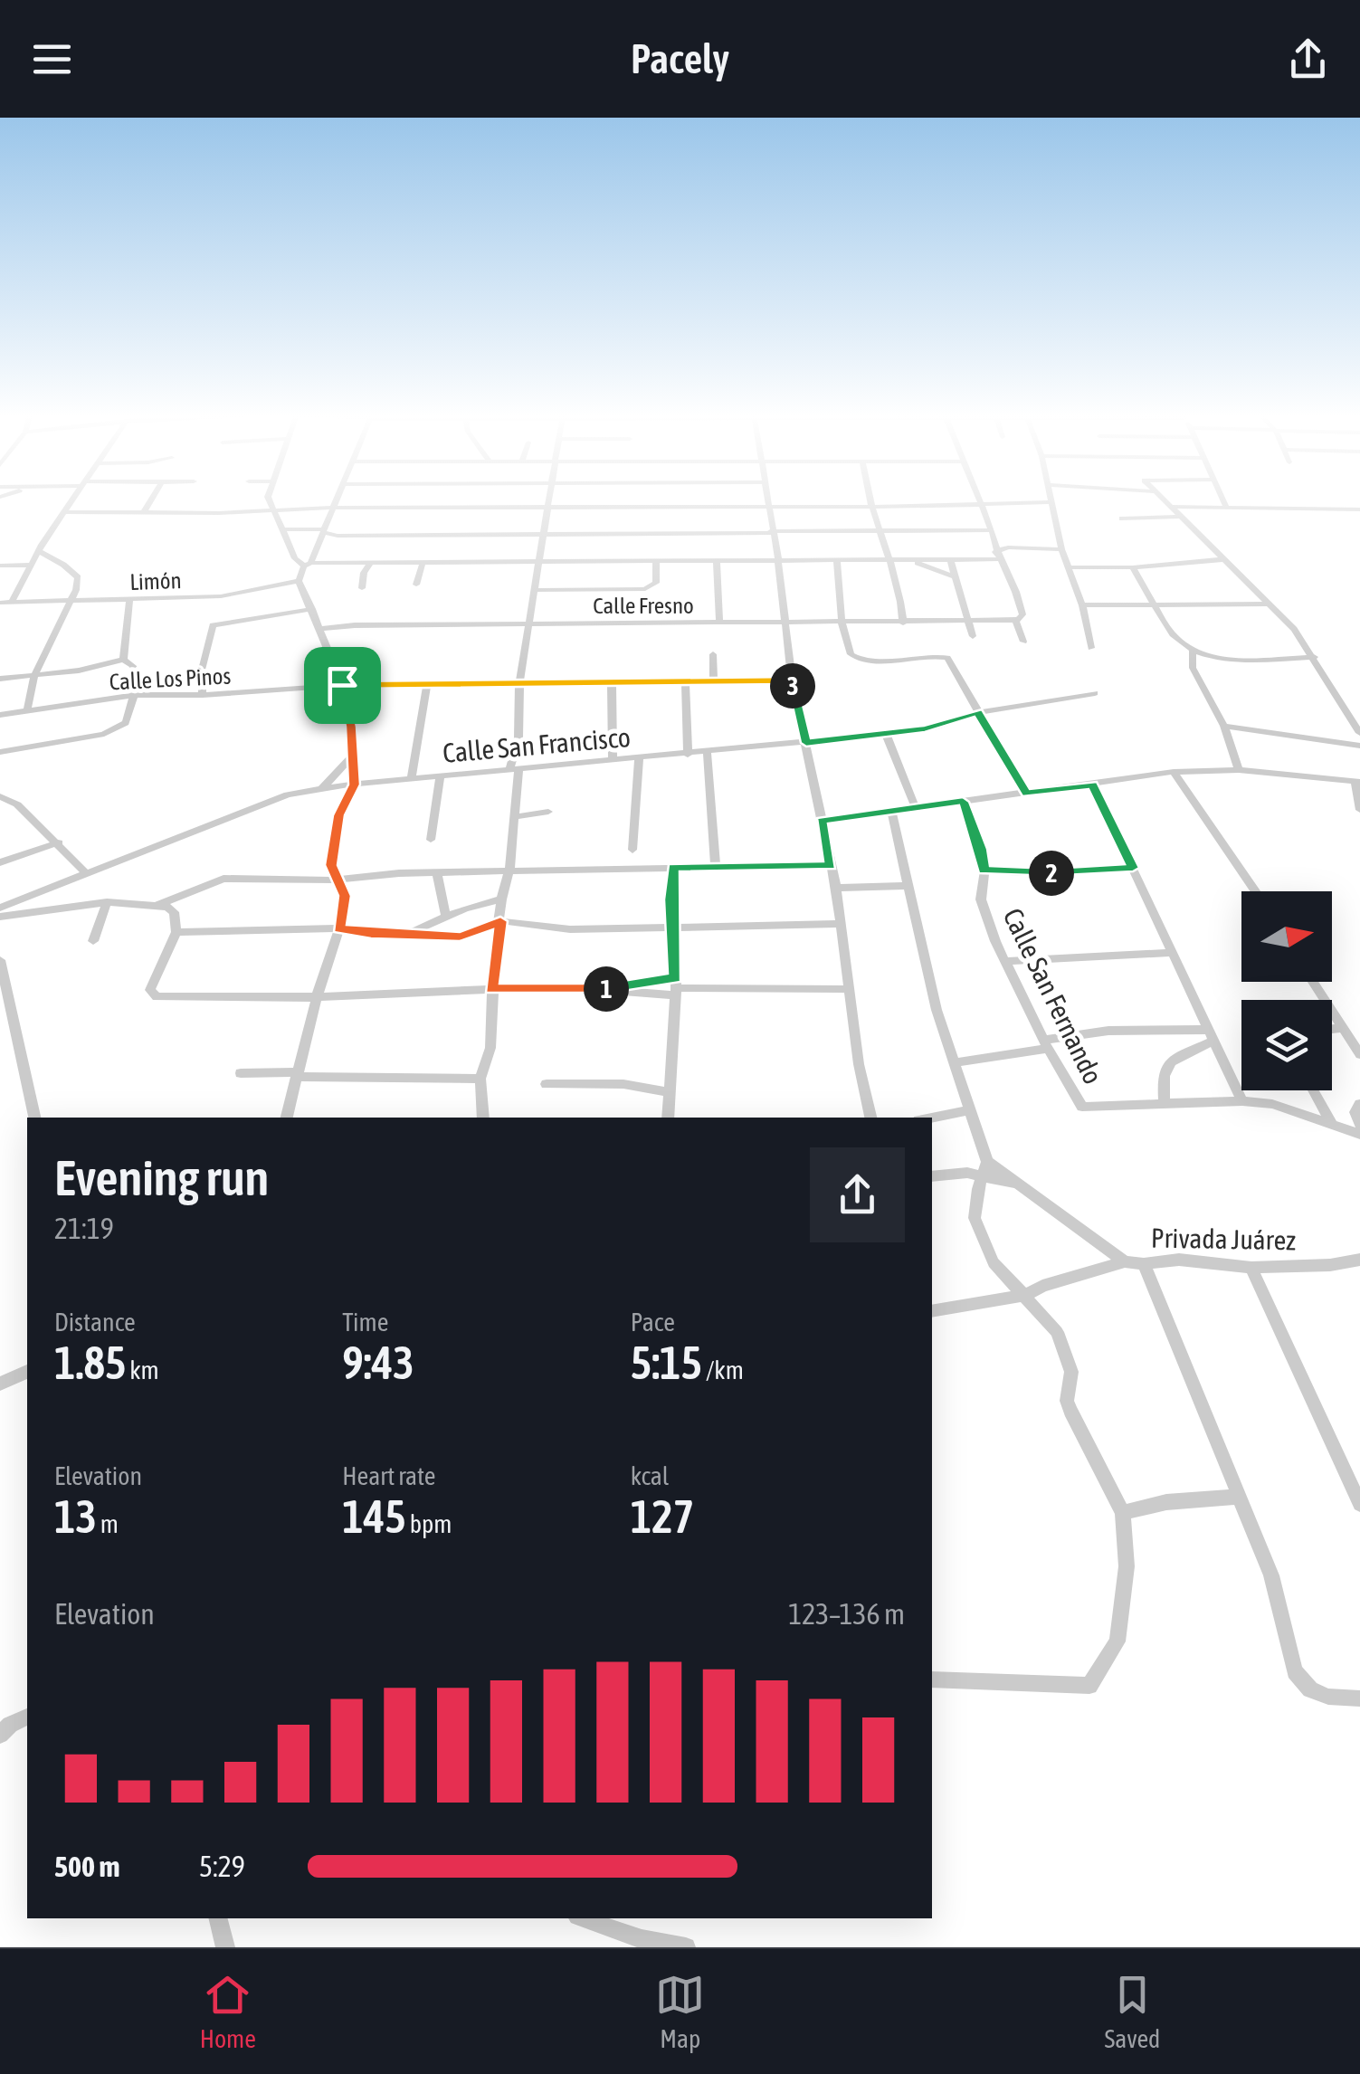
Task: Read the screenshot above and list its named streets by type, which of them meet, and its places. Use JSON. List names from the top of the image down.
{
  "streets": {
    "street": [
      "Limón",
      "Calle Fresno",
      "Calle Los Pinos",
      "Calle San Francisco",
      "Calle San Fernando",
      "Privada Juárez"
    ]
  },
  "north": "right",
  "page": {
    "header": "Pacely",
    "pins": ["3", "2", "1"],
    "heading": ["Evening run", "21:19"],
    "stats": [
      ["Distance", "1.85 km"],
      ["Time", "9:43"],
      ["Pace", "5:15 /km"],
      ["Elevation", "13 m"],
      ["Heart rate", "145 bpm"],
      ["kcal", "127"]
    ],
    "chart": ["Elevation", "123–136 m"],
    "list": [
      {
        "name": "500 m",
        "note": "5:29"
      }
    ],
    "tabs": ["Home", "Map", "Saved"]
  }
}
